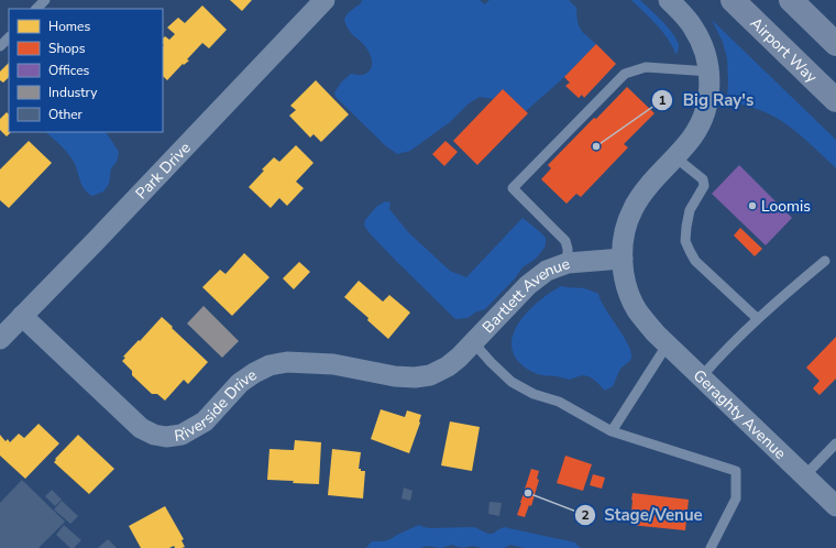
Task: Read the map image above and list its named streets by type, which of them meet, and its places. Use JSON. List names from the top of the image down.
{
  "streets": {
    "main road": ["Airport Way"],
    "street": [
      "Park Drive",
      "Bartlett Avenue",
      "Riverside Drive",
      "Geraghty Avenue"
    ]
  },
  "crossings": [
    ["Park Drive", "Riverside Drive"],
    ["Bartlett Avenue", "Riverside Drive"],
    ["Bartlett Avenue", "Geraghty Avenue"]
  ],
  "places": ["Big Ray's", "Loomis", "Stage/Venue"],
  "legend": [
    "Homes",
    "Shops",
    "Offices",
    "Industry",
    "Other"
  ]
}
